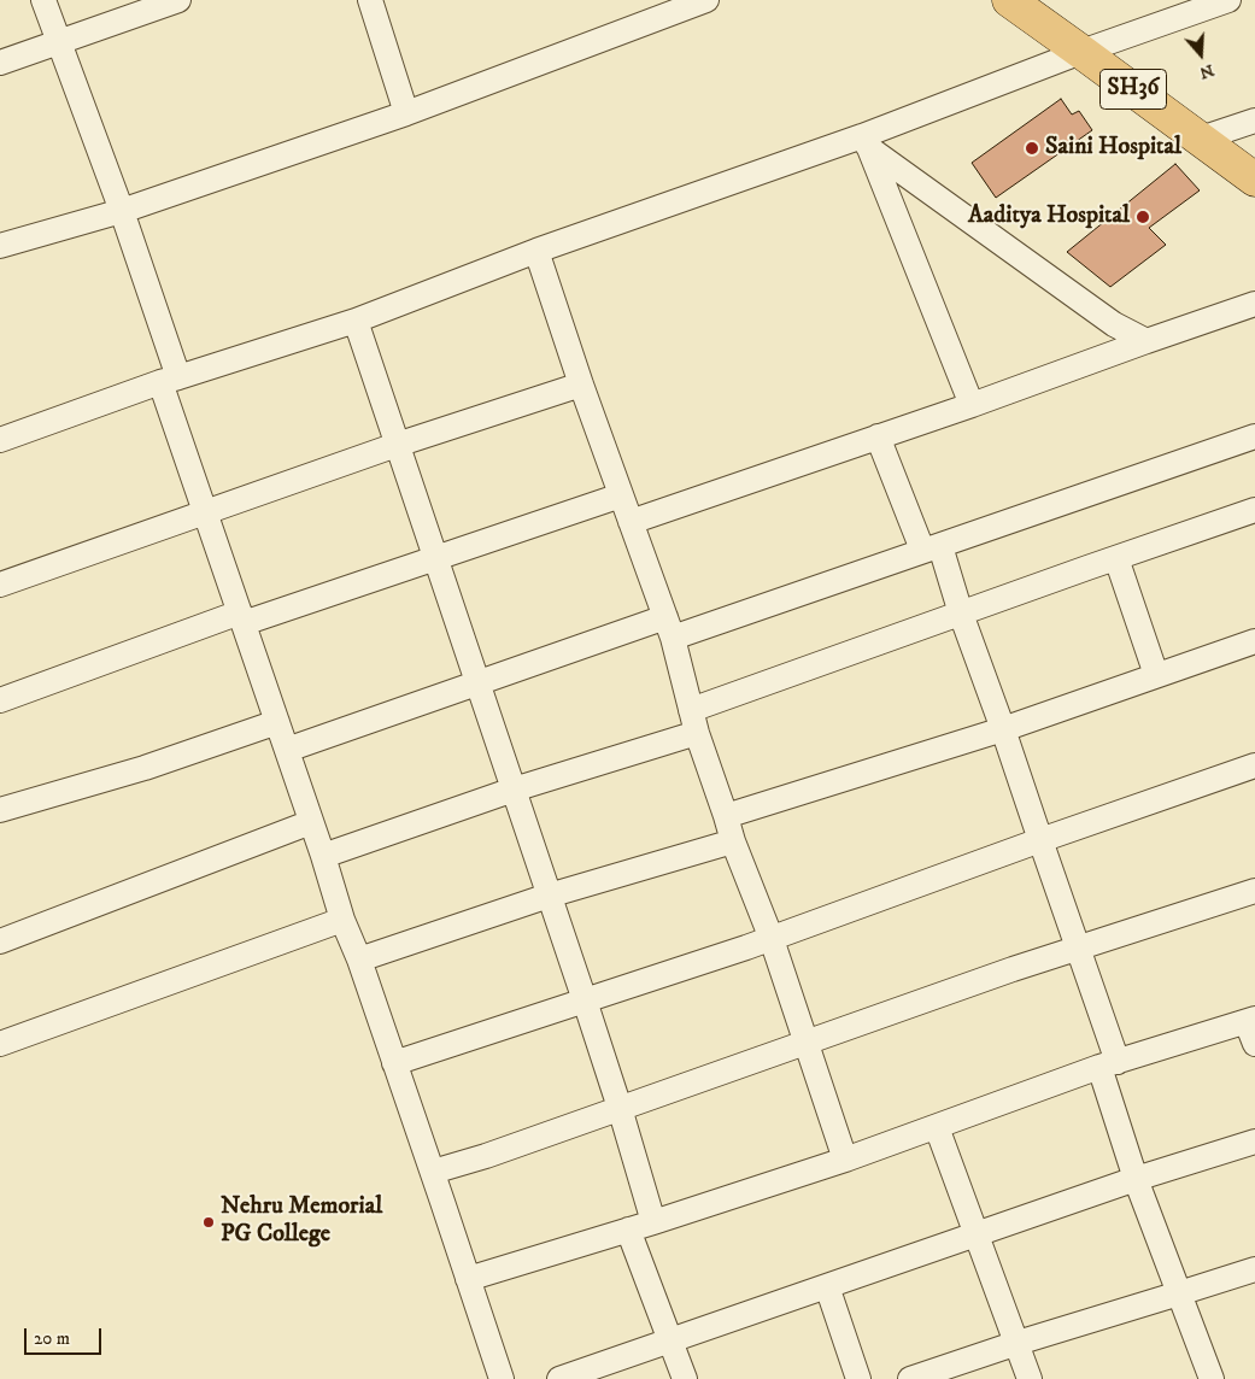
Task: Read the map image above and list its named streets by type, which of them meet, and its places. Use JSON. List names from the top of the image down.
{
  "streets": {
    "main road": ["SH36"]
  },
  "places": ["Saini Hospital", "Aaditya Hospital", "Nehru Memorial PG College"],
  "scale_bar": "20 m",
  "north": "bottom"
}
